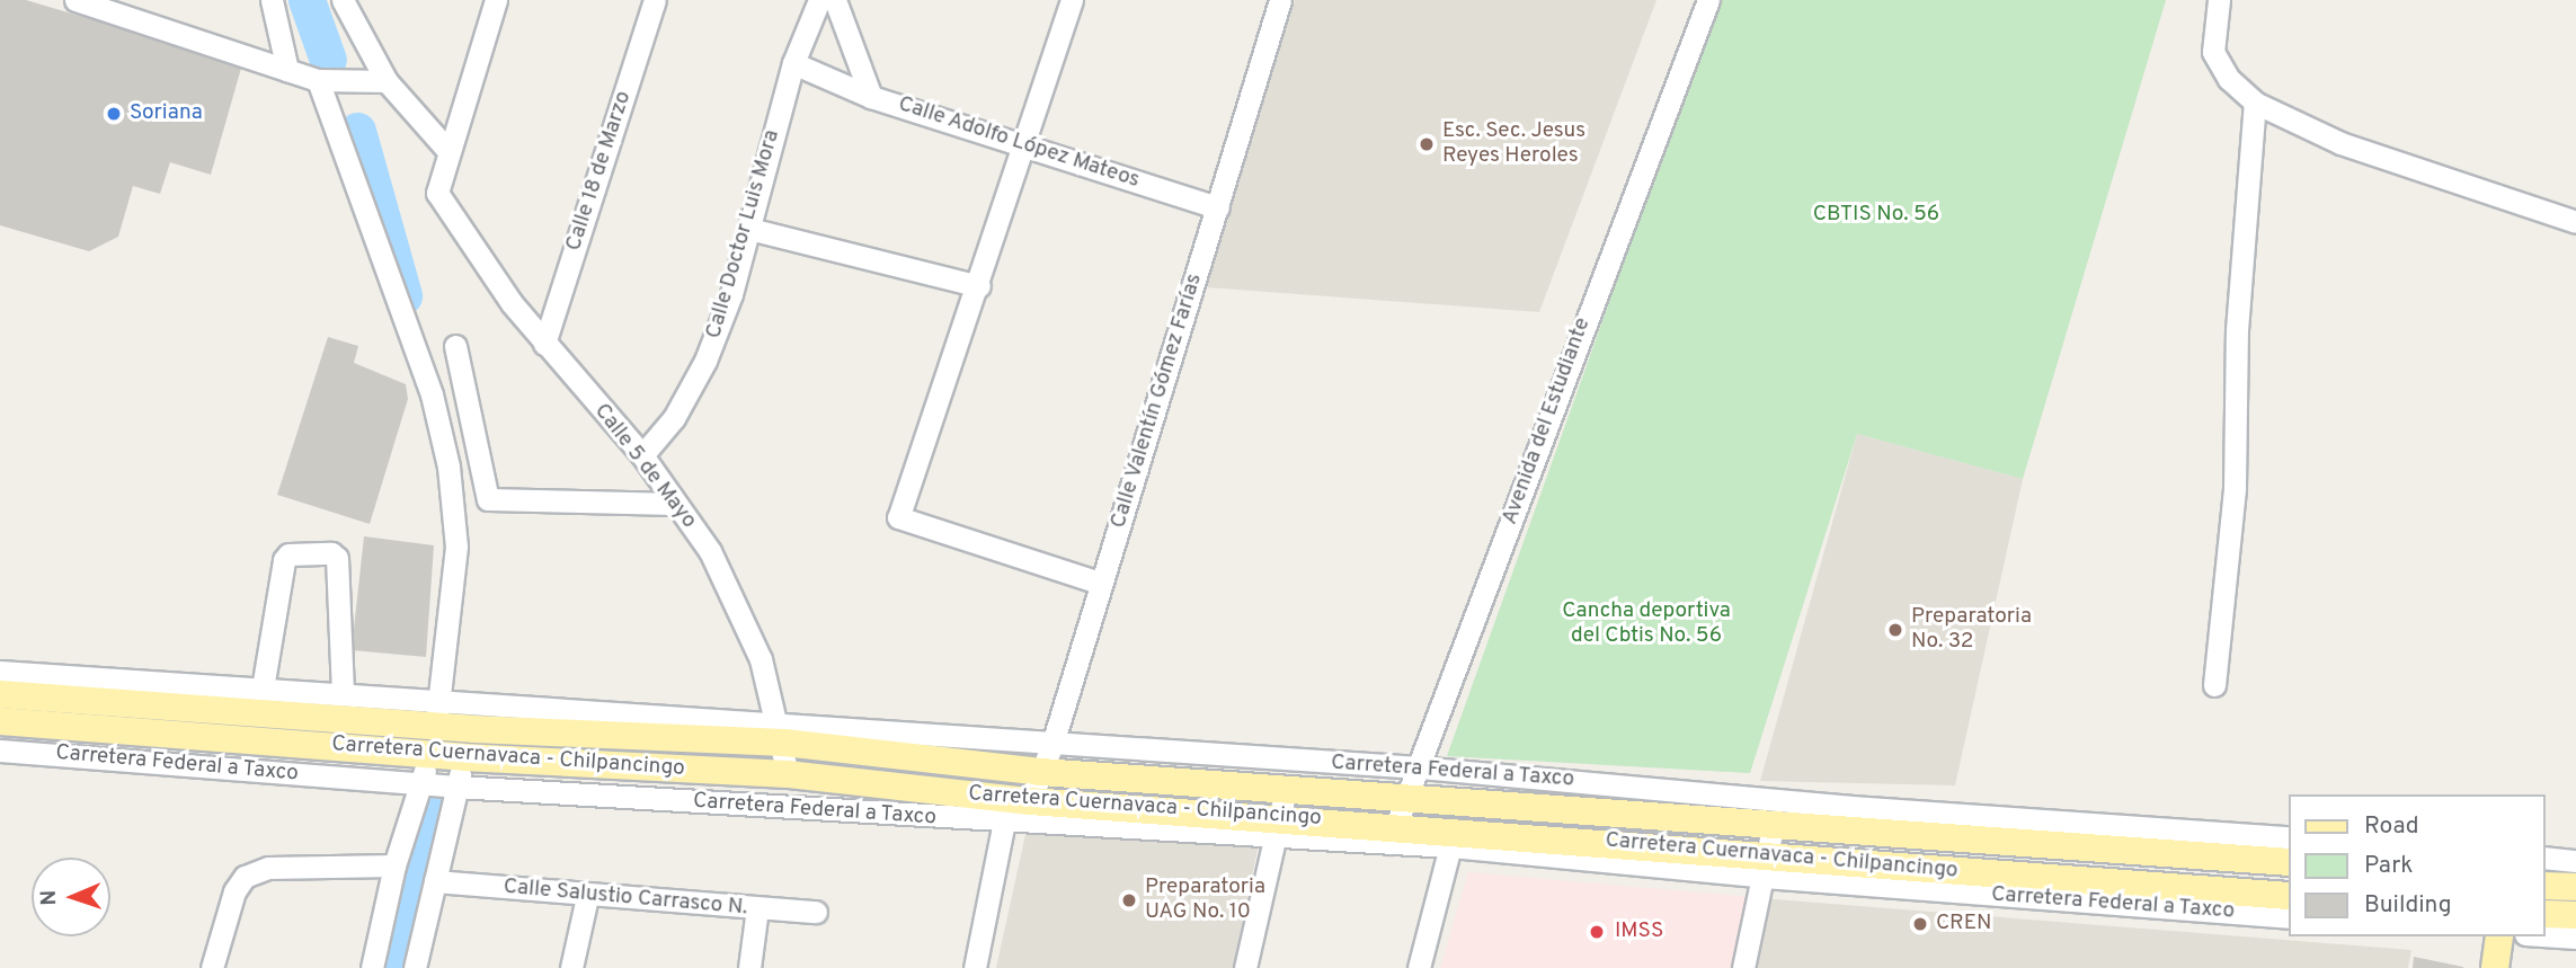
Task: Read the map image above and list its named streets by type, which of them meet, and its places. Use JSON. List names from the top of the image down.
{
  "streets": {
    "main road": ["Carretera Cuernavaca - Chilpancingo"],
    "street": [
      "Calle Adolfo López Mateos",
      "Calle 18 de Marzo",
      "Calle Doctor Luis Mora",
      "Calle Valentín Gómez Farías",
      "Avenida del Estudiante",
      "Calle 5 de Mayo",
      "Carretera Federal a Taxco",
      "Calle Salustio Carrasco N."
    ]
  },
  "crossings": [
    ["Calle Adolfo López Mateos", "Calle Valentín Gómez Farías"],
    ["Calle 18 de Marzo", "Calle 5 de Mayo"],
    ["Calle Doctor Luis Mora", "Calle 5 de Mayo"],
    ["Calle Valentín Gómez Farías", "Carretera Cuernavaca - Chilpancingo"],
    ["Calle Valentín Gómez Farías", "Carretera Federal a Taxco"],
    ["Avenida del Estudiante", "Carretera Cuernavaca - Chilpancingo"],
    ["Avenida del Estudiante", "Carretera Federal a Taxco"],
    ["Calle 5 de Mayo", "Carretera Cuernavaca - Chilpancingo"],
    ["Calle 5 de Mayo", "Carretera Federal a Taxco"],
    ["Carretera Cuernavaca - Chilpancingo", "Carretera Federal a Taxco"]
  ],
  "parks": ["CBTIS No. 56", "Cancha deportiva del Cbtis No. 56"],
  "places": [
    "Soriana",
    "Esc. Sec. Jesus Reyes Heroles",
    "Preparatoria No. 32",
    "Preparatoria UAG No. 10",
    "CREN",
    "IMSS"
  ],
  "legend": ["Road", "Park", "Building"],
  "north": "left"
}
